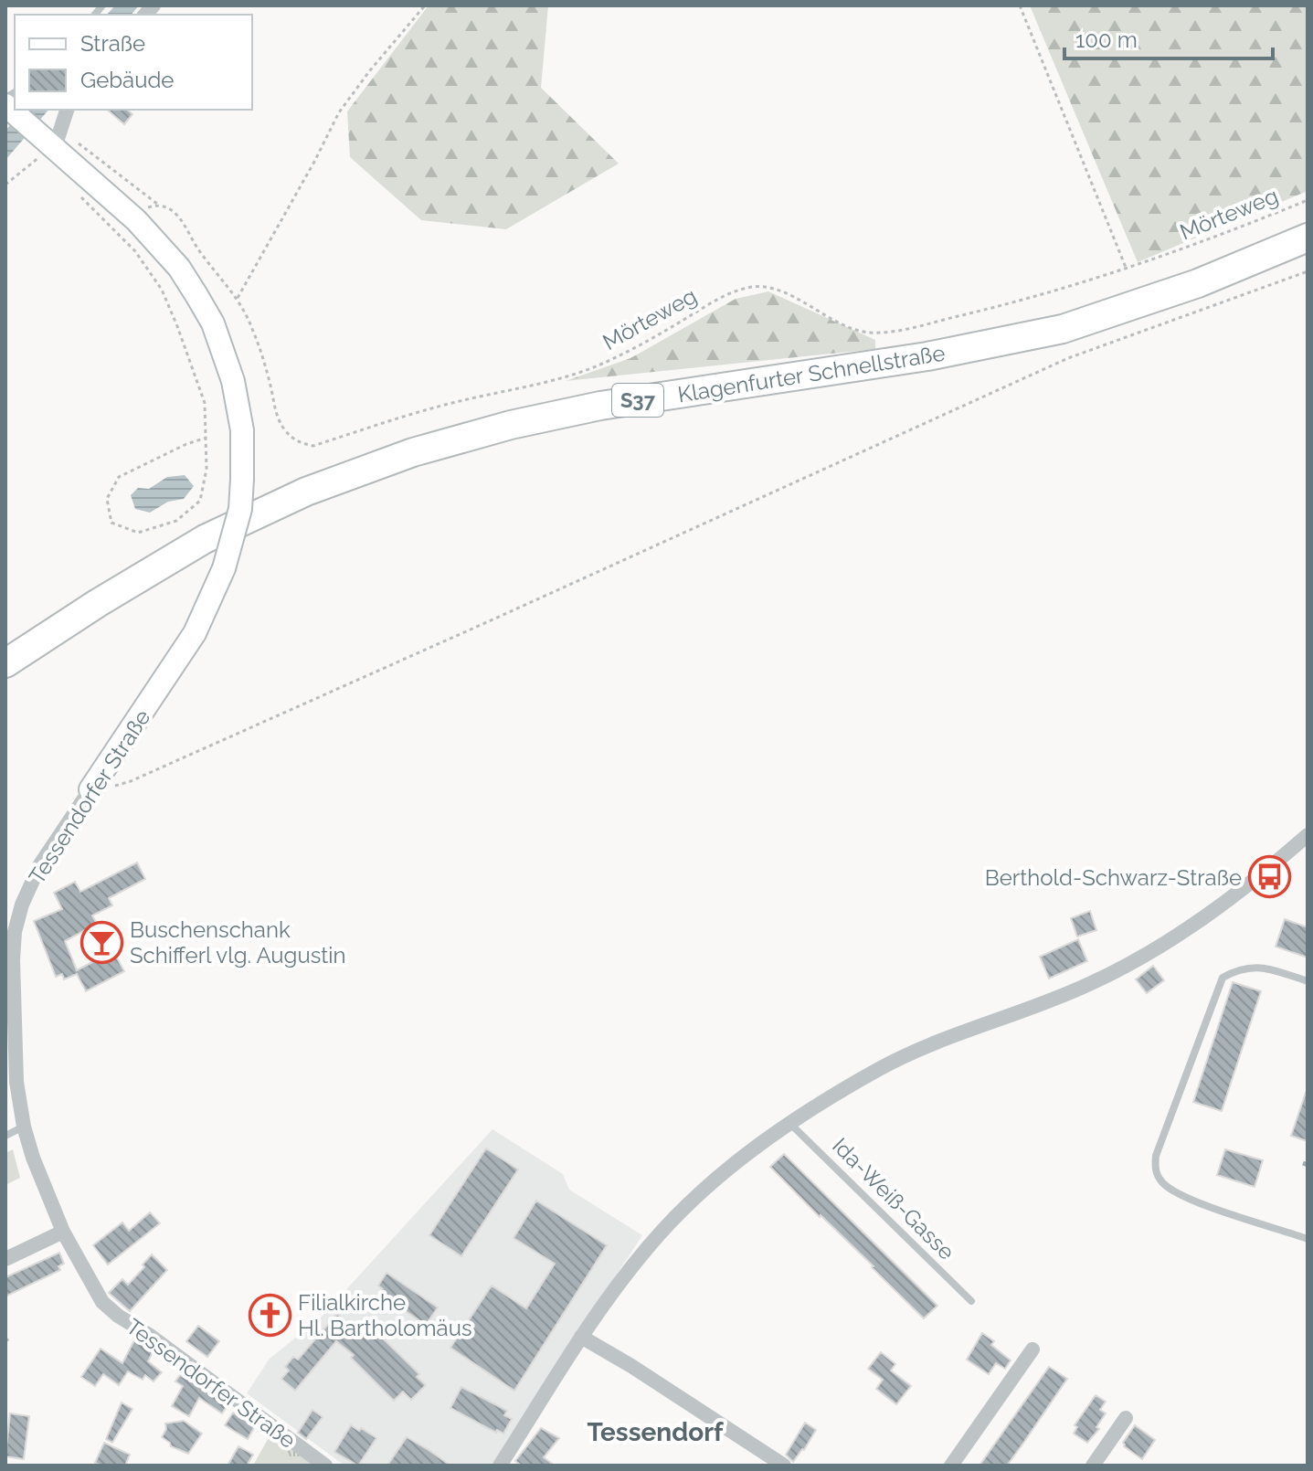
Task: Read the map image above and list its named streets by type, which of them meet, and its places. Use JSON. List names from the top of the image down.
{
  "streets": {
    "highway": ["Klagenfurter Schnellstraße", "S37"],
    "street": ["Tessendorfer Straße"],
    "lane": ["Ida-Weiß-Gasse"],
    "path": ["Mörteweg"]
  },
  "crossings": [
    ["Mörteweg", "Tessendorfer Straße"]
  ],
  "districts": ["Tessendorf"],
  "places": {
    "bus stop": ["Berthold-Schwarz-Straße"],
    "bar": ["Buschenschank Schifferl vlg. Augustin"],
    "church": ["Filialkirche Hl. Bartholomäus"]
  },
  "legend": ["Straße", "Gebäude"],
  "scale_bar": "100 m"
}
